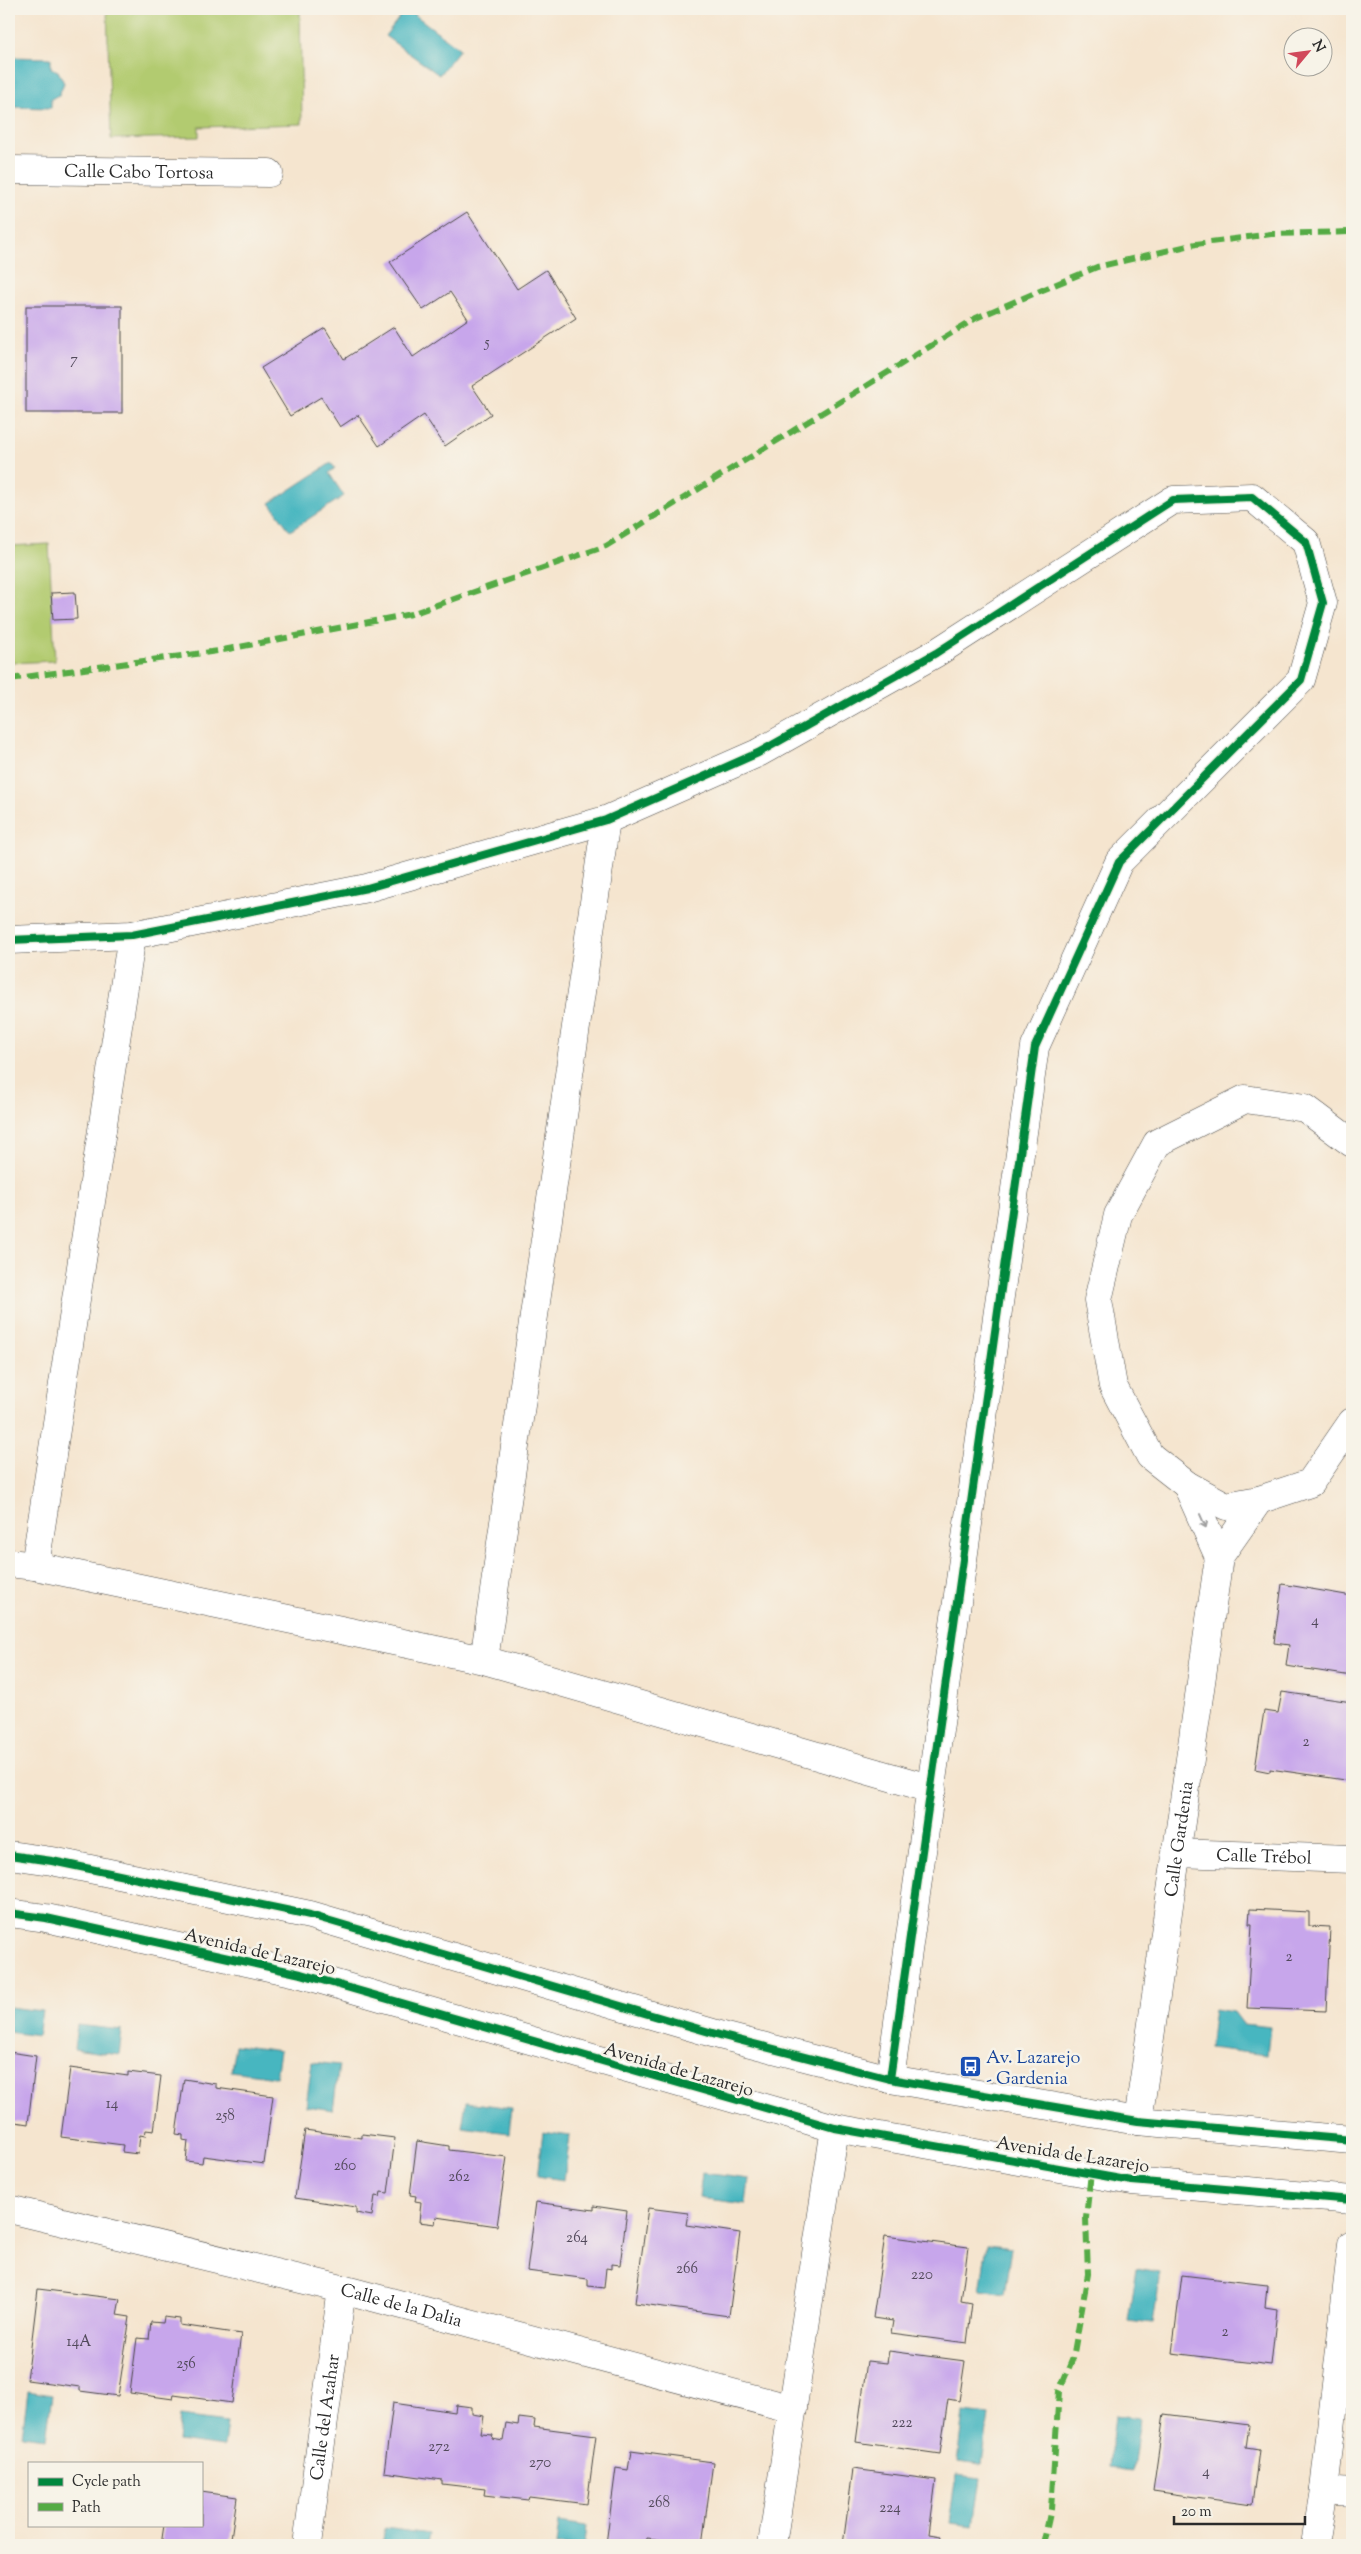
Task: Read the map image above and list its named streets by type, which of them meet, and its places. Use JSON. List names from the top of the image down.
{
  "streets": {
    "street": [
      "Calle Cabo Tortosa",
      "Calle Gardenia",
      "Calle Trébol",
      "Avenida de Lazarejo",
      "Calle de la Dalia",
      "Calle del Azahar"
    ]
  },
  "crossings": [
    ["Calle Gardenia", "Calle Trébol"],
    ["Calle de la Dalia", "Calle del Azahar"]
  ],
  "places": {
    "bus stop": ["Av. Lazarejo - Gardenia"]
  },
  "house_numbers": [
    "5",
    "7",
    "4",
    "2",
    "2",
    "14",
    "258",
    "260",
    "262",
    "264",
    "266",
    "220",
    "2",
    "14A",
    "256",
    "222",
    "272",
    "270",
    "4",
    "268",
    "224"
  ],
  "legend": ["Cycle path", "Path"],
  "scale_bar": "20 m",
  "north": "top right"
}
